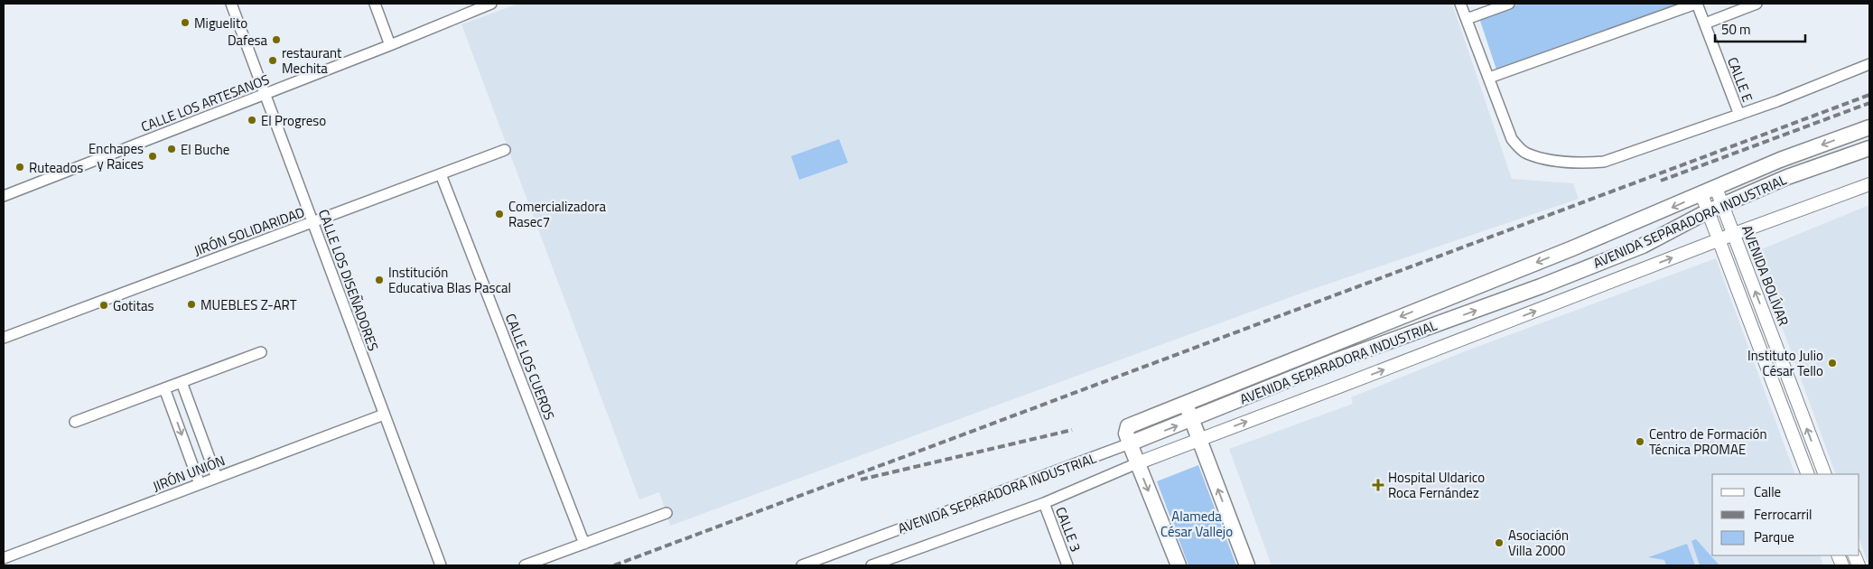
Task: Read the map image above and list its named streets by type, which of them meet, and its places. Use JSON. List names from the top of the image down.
{
  "streets": {
    "main road": ["AVENIDA SEPARADORA INDUSTRIAL"],
    "street": [
      "CALLE E",
      "CALLE LOS ARTESANOS",
      "JIRÓN SOLIDARIDAD",
      "AVENIDA BOLÍVAR",
      "CALLE LOS DISEÑADORES",
      "CALLE LOS CUEROS",
      "JIRÓN UNIÓN",
      "CALLE 3"
    ]
  },
  "crossings": [
    ["CALLE LOS ARTESANOS", "CALLE LOS DISEÑADORES"],
    ["AVENIDA SEPARADORA INDUSTRIAL", "AVENIDA BOLÍVAR"],
    ["AVENIDA SEPARADORA INDUSTRIAL", "CALLE 3"],
    ["JIRÓN SOLIDARIDAD", "CALLE LOS DISEÑADORES"],
    ["JIRÓN SOLIDARIDAD", "CALLE LOS CUEROS"],
    ["CALLE LOS DISEÑADORES", "JIRÓN UNIÓN"]
  ],
  "parks": ["Alameda César Vallejo"],
  "places": {
    "other": [
      "Miguelito",
      "Dafesa",
      "restaurant Mechita",
      "El Progreso",
      "El Buche",
      "Enchapes y Raices",
      "Ruteados",
      "Comercializadora Rasec7",
      "Institución Educativa Blas Pascal",
      "MUEBLES Z-ART",
      "Gotitas",
      "Instituto Julio César Tello",
      "Centro de Formación Técnica PROMAE",
      "Asociación Villa 2000"
    ],
    "health": ["Hospital Uldarico Roca Fernández"]
  },
  "legend": ["Calle", "Ferrocarril", "Parque"],
  "scale_bar": "50 m"
}
